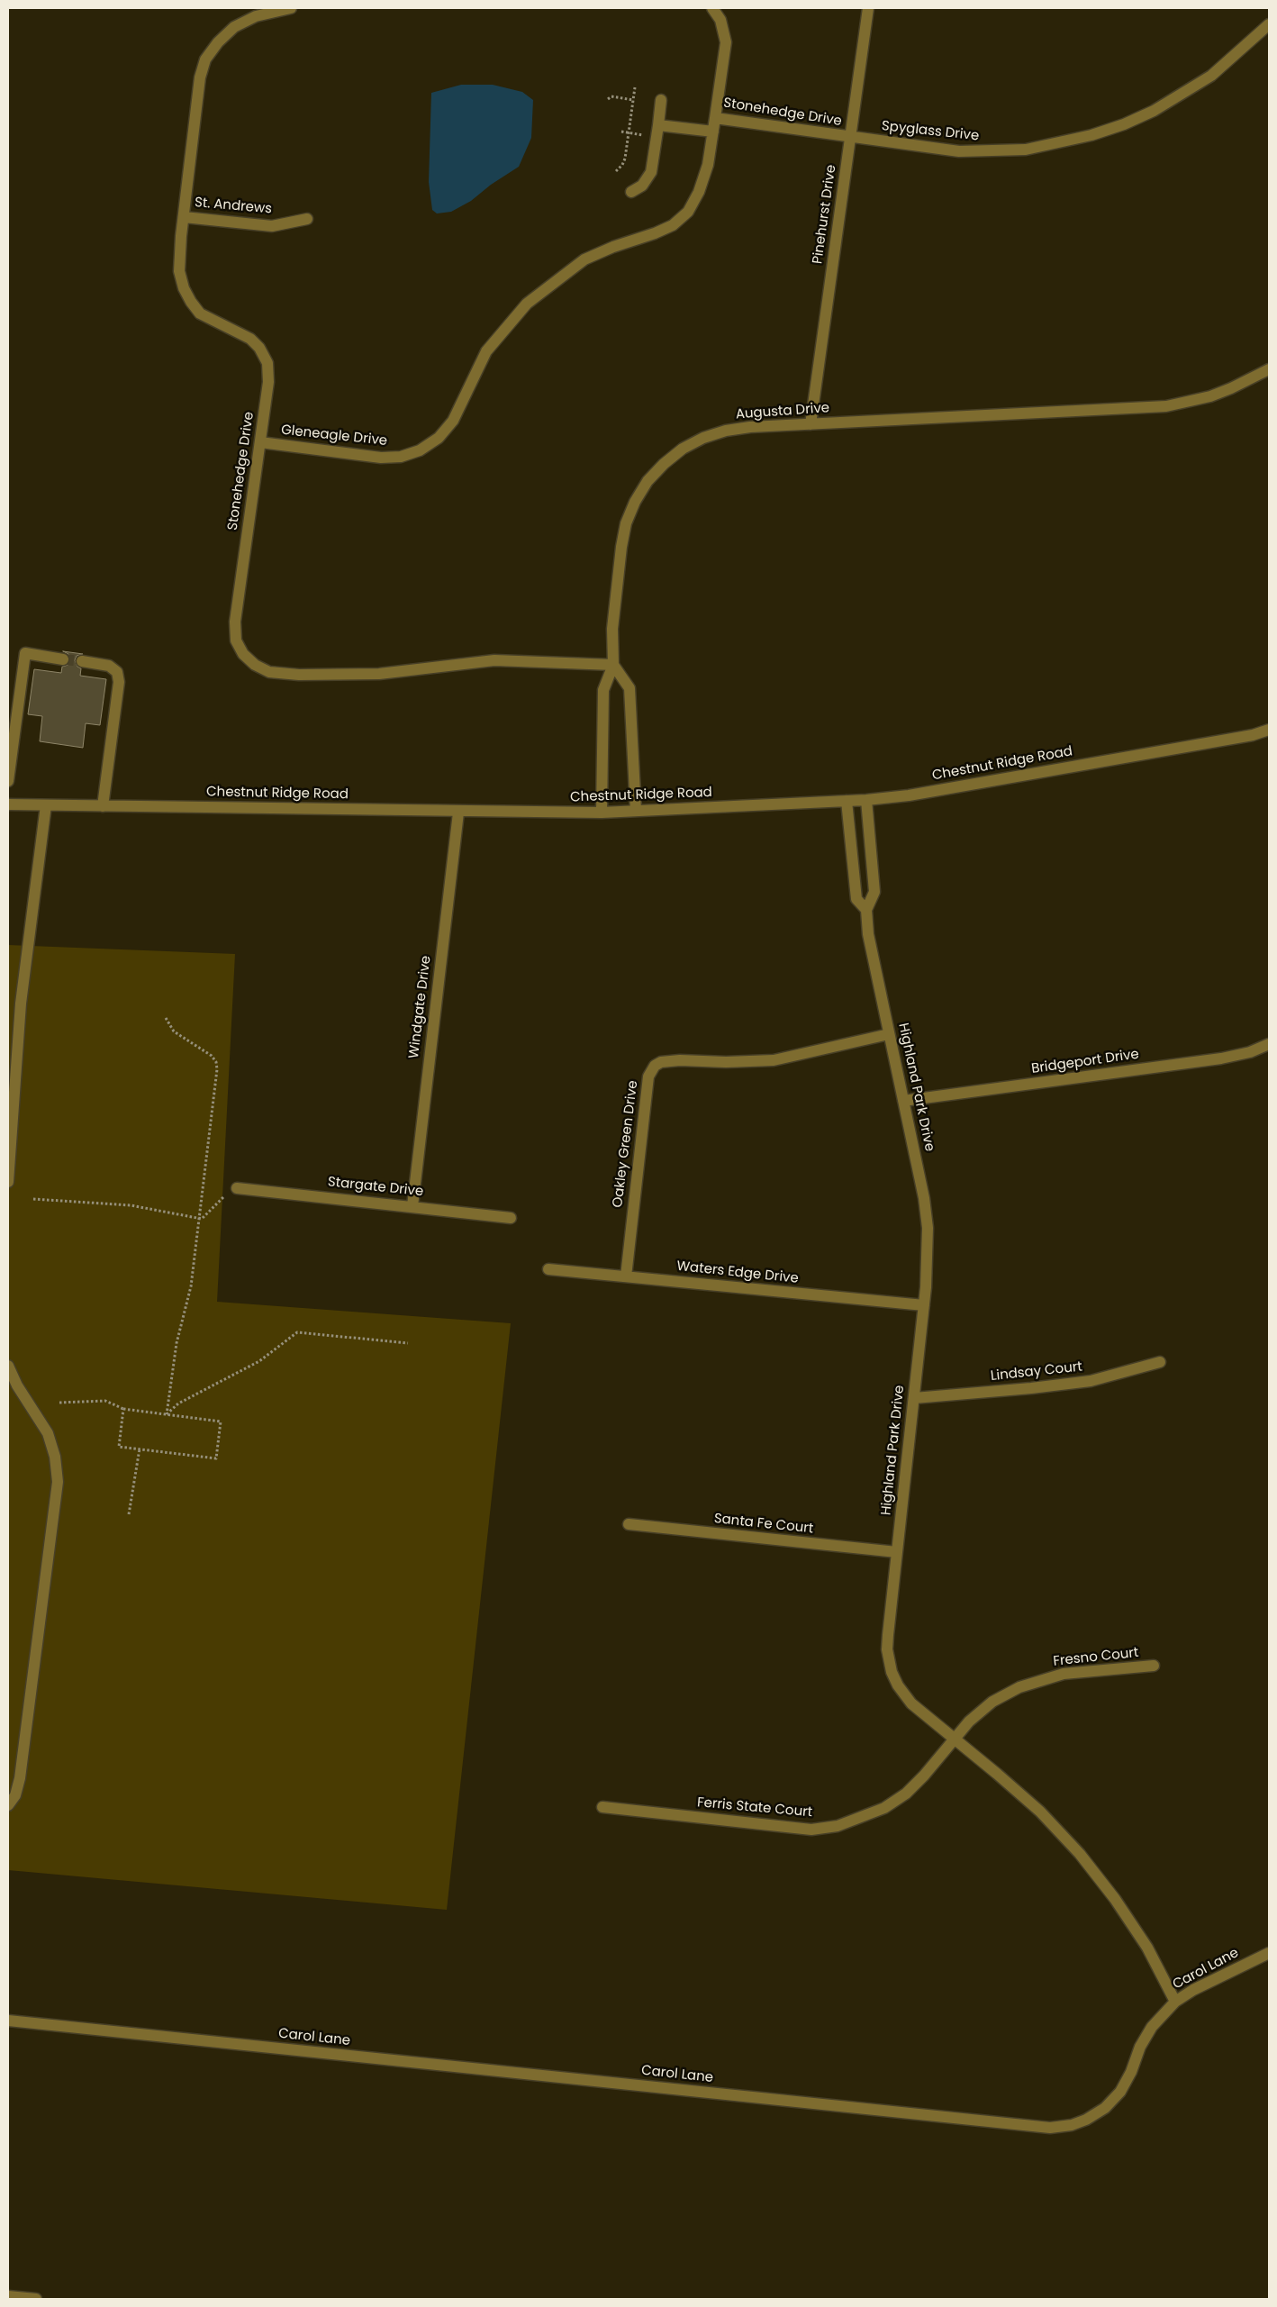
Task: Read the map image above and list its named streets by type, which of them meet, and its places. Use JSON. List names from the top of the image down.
{
  "streets": {
    "street": [
      "Stonehedge Drive",
      "Spyglass Drive",
      "St. Andrews",
      "Pinehurst Drive",
      "Augusta Drive",
      "Gleneagle Drive",
      "Chestnut Ridge Road",
      "Windgate Drive",
      "Bridgeport Drive",
      "Highland Park Drive",
      "Oakley Green Drive",
      "Stargate Drive",
      "Waters Edge Drive",
      "Lindsay Court",
      "Santa Fe Court",
      "Fresno Court",
      "Ferris State Court",
      "Carol Lane"
    ]
  },
  "crossings": [
    ["Stonehedge Drive", "Spyglass Drive"],
    ["Stonehedge Drive", "St. Andrews"],
    ["Stonehedge Drive", "Pinehurst Drive"],
    ["Stonehedge Drive", "Augusta Drive"],
    ["Stonehedge Drive", "Gleneagle Drive"],
    ["Spyglass Drive", "Pinehurst Drive"],
    ["Pinehurst Drive", "Augusta Drive"],
    ["Augusta Drive", "Chestnut Ridge Road"],
    ["Chestnut Ridge Road", "Windgate Drive"],
    ["Chestnut Ridge Road", "Highland Park Drive"],
    ["Windgate Drive", "Stargate Drive"],
    ["Bridgeport Drive", "Highland Park Drive"],
    ["Highland Park Drive", "Oakley Green Drive"],
    ["Highland Park Drive", "Waters Edge Drive"],
    ["Highland Park Drive", "Lindsay Court"],
    ["Highland Park Drive", "Santa Fe Court"],
    ["Highland Park Drive", "Fresno Court"],
    ["Highland Park Drive", "Ferris State Court"],
    ["Highland Park Drive", "Carol Lane"],
    ["Oakley Green Drive", "Waters Edge Drive"],
    ["Fresno Court", "Ferris State Court"]
  ]
}
